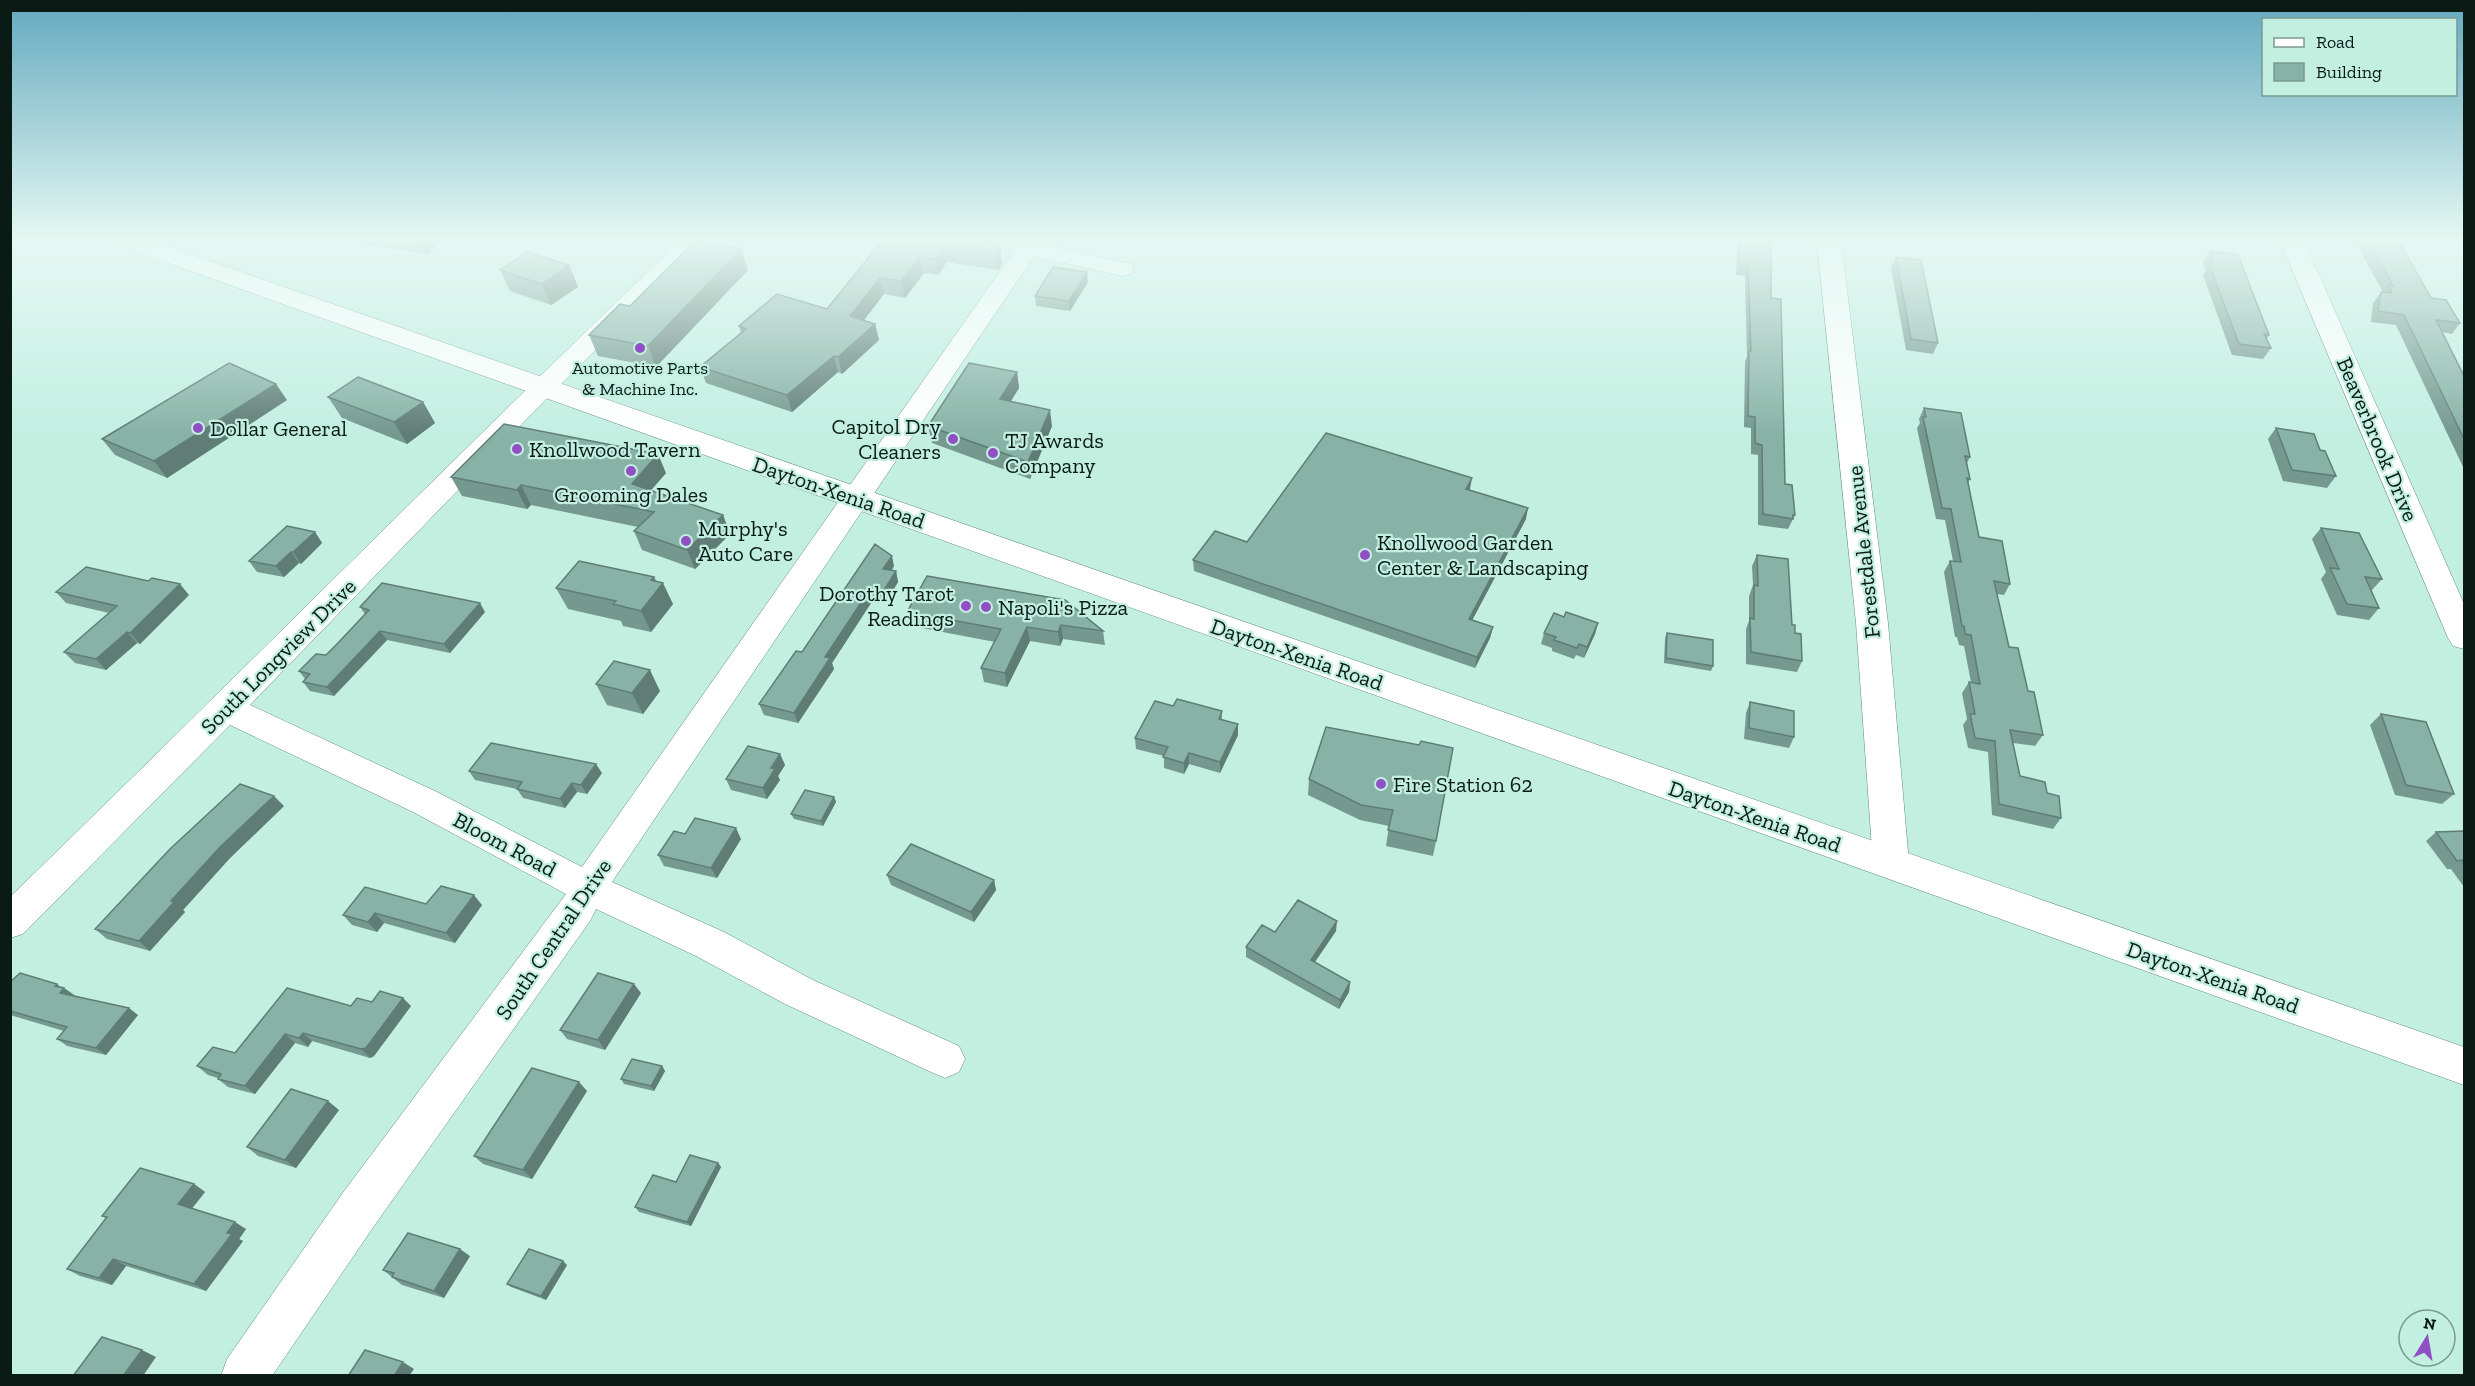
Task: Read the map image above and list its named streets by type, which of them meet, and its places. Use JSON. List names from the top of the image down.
{
  "streets": {
    "street": [
      "Beaverbrook Drive",
      "Dayton-Xenia Road",
      "Forestdale Avenue",
      "South Longview Drive",
      "Bloom Road",
      "South Central Drive"
    ]
  },
  "crossings": [
    ["Dayton-Xenia Road", "Forestdale Avenue"],
    ["Dayton-Xenia Road", "South Longview Drive"],
    ["Dayton-Xenia Road", "South Central Drive"],
    ["South Longview Drive", "Bloom Road"],
    ["Bloom Road", "South Central Drive"]
  ],
  "places": [
    "Automotive Parts & Machine Inc.",
    "Dollar General",
    "Capitol Dry Cleaners",
    "Knollwood Tavern",
    "TJ Awards Company",
    "Grooming Dales",
    "Murphy's Auto Care",
    "Knollwood Garden Center & Landscaping",
    "Dorothy Tarot Readings",
    "Napoli's Pizza",
    "Fire Station 62"
  ],
  "legend": ["Road", "Building"],
  "north": "top"
}
